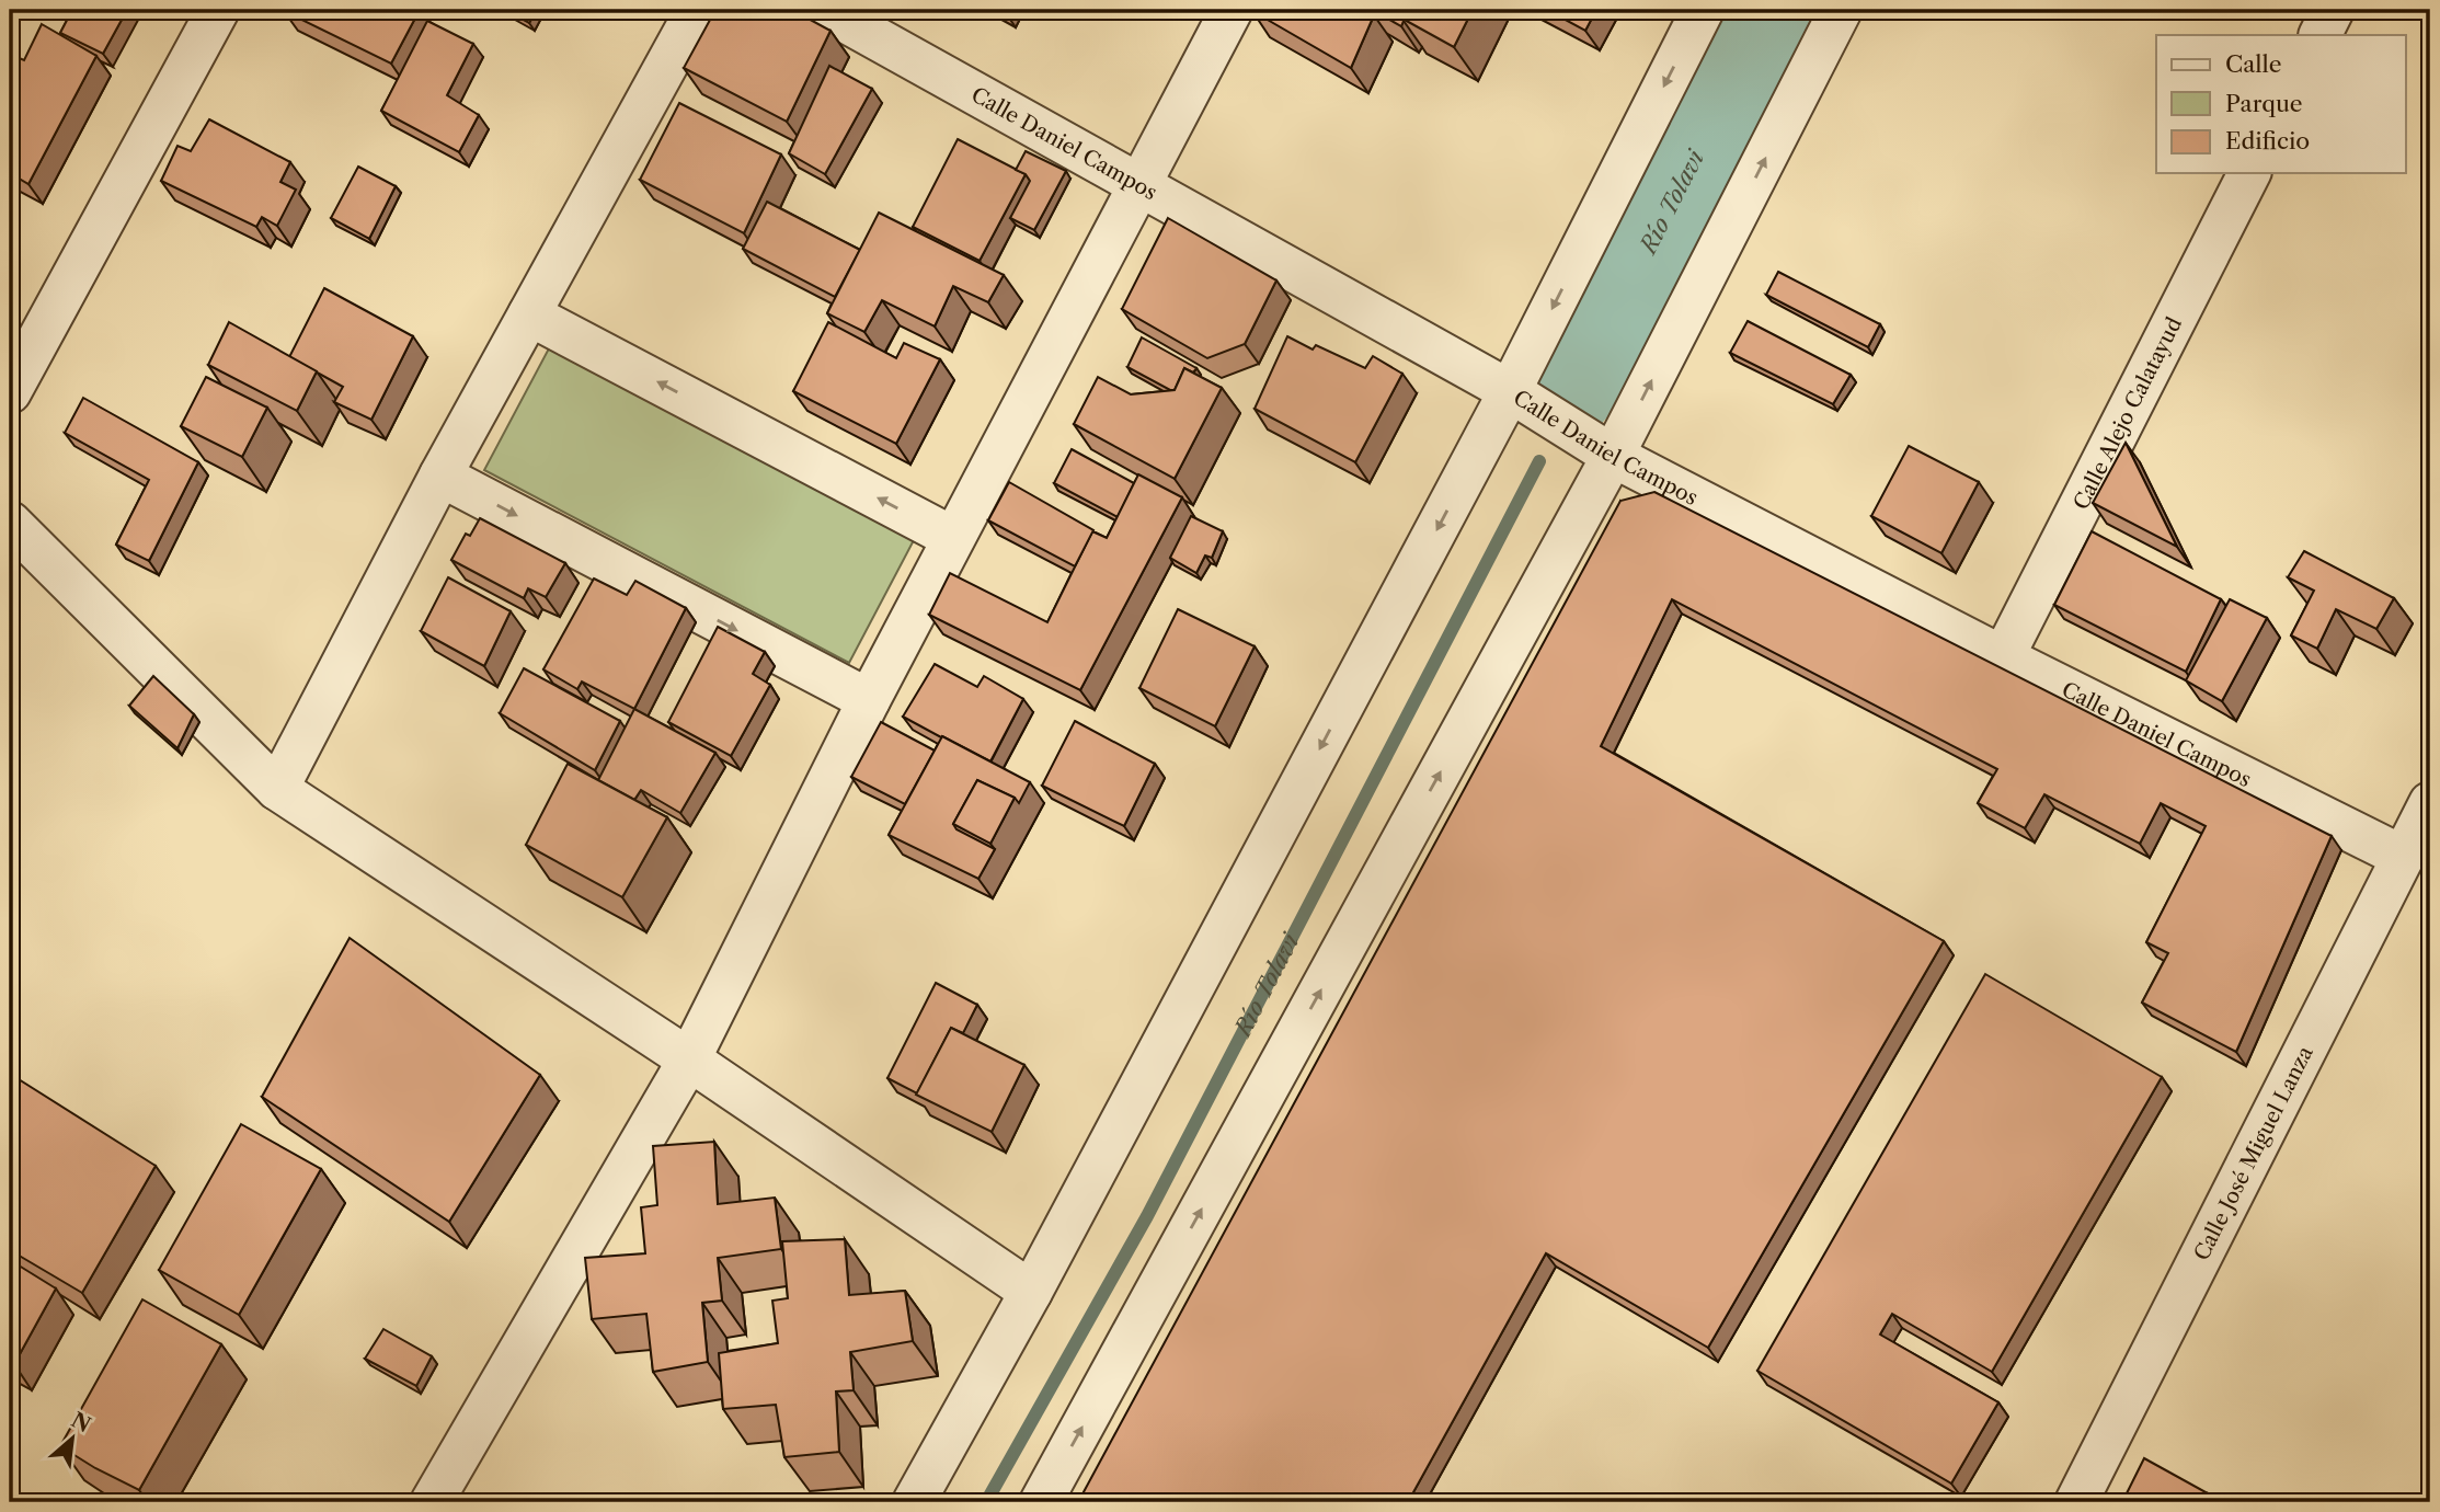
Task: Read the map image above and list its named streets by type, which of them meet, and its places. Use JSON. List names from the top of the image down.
{
  "streets": {
    "street": ["Calle Daniel Campos", "Calle Alejo Calatayud", "Calle José Miguel Lanza"]
  },
  "crossings": [
    ["Calle Daniel Campos", "Calle Alejo Calatayud"],
    ["Calle Daniel Campos", "Calle José Miguel Lanza"]
  ],
  "water": ["Río Tolavi"],
  "legend": ["Calle", "Parque", "Edificio"],
  "north": "top right"
}
